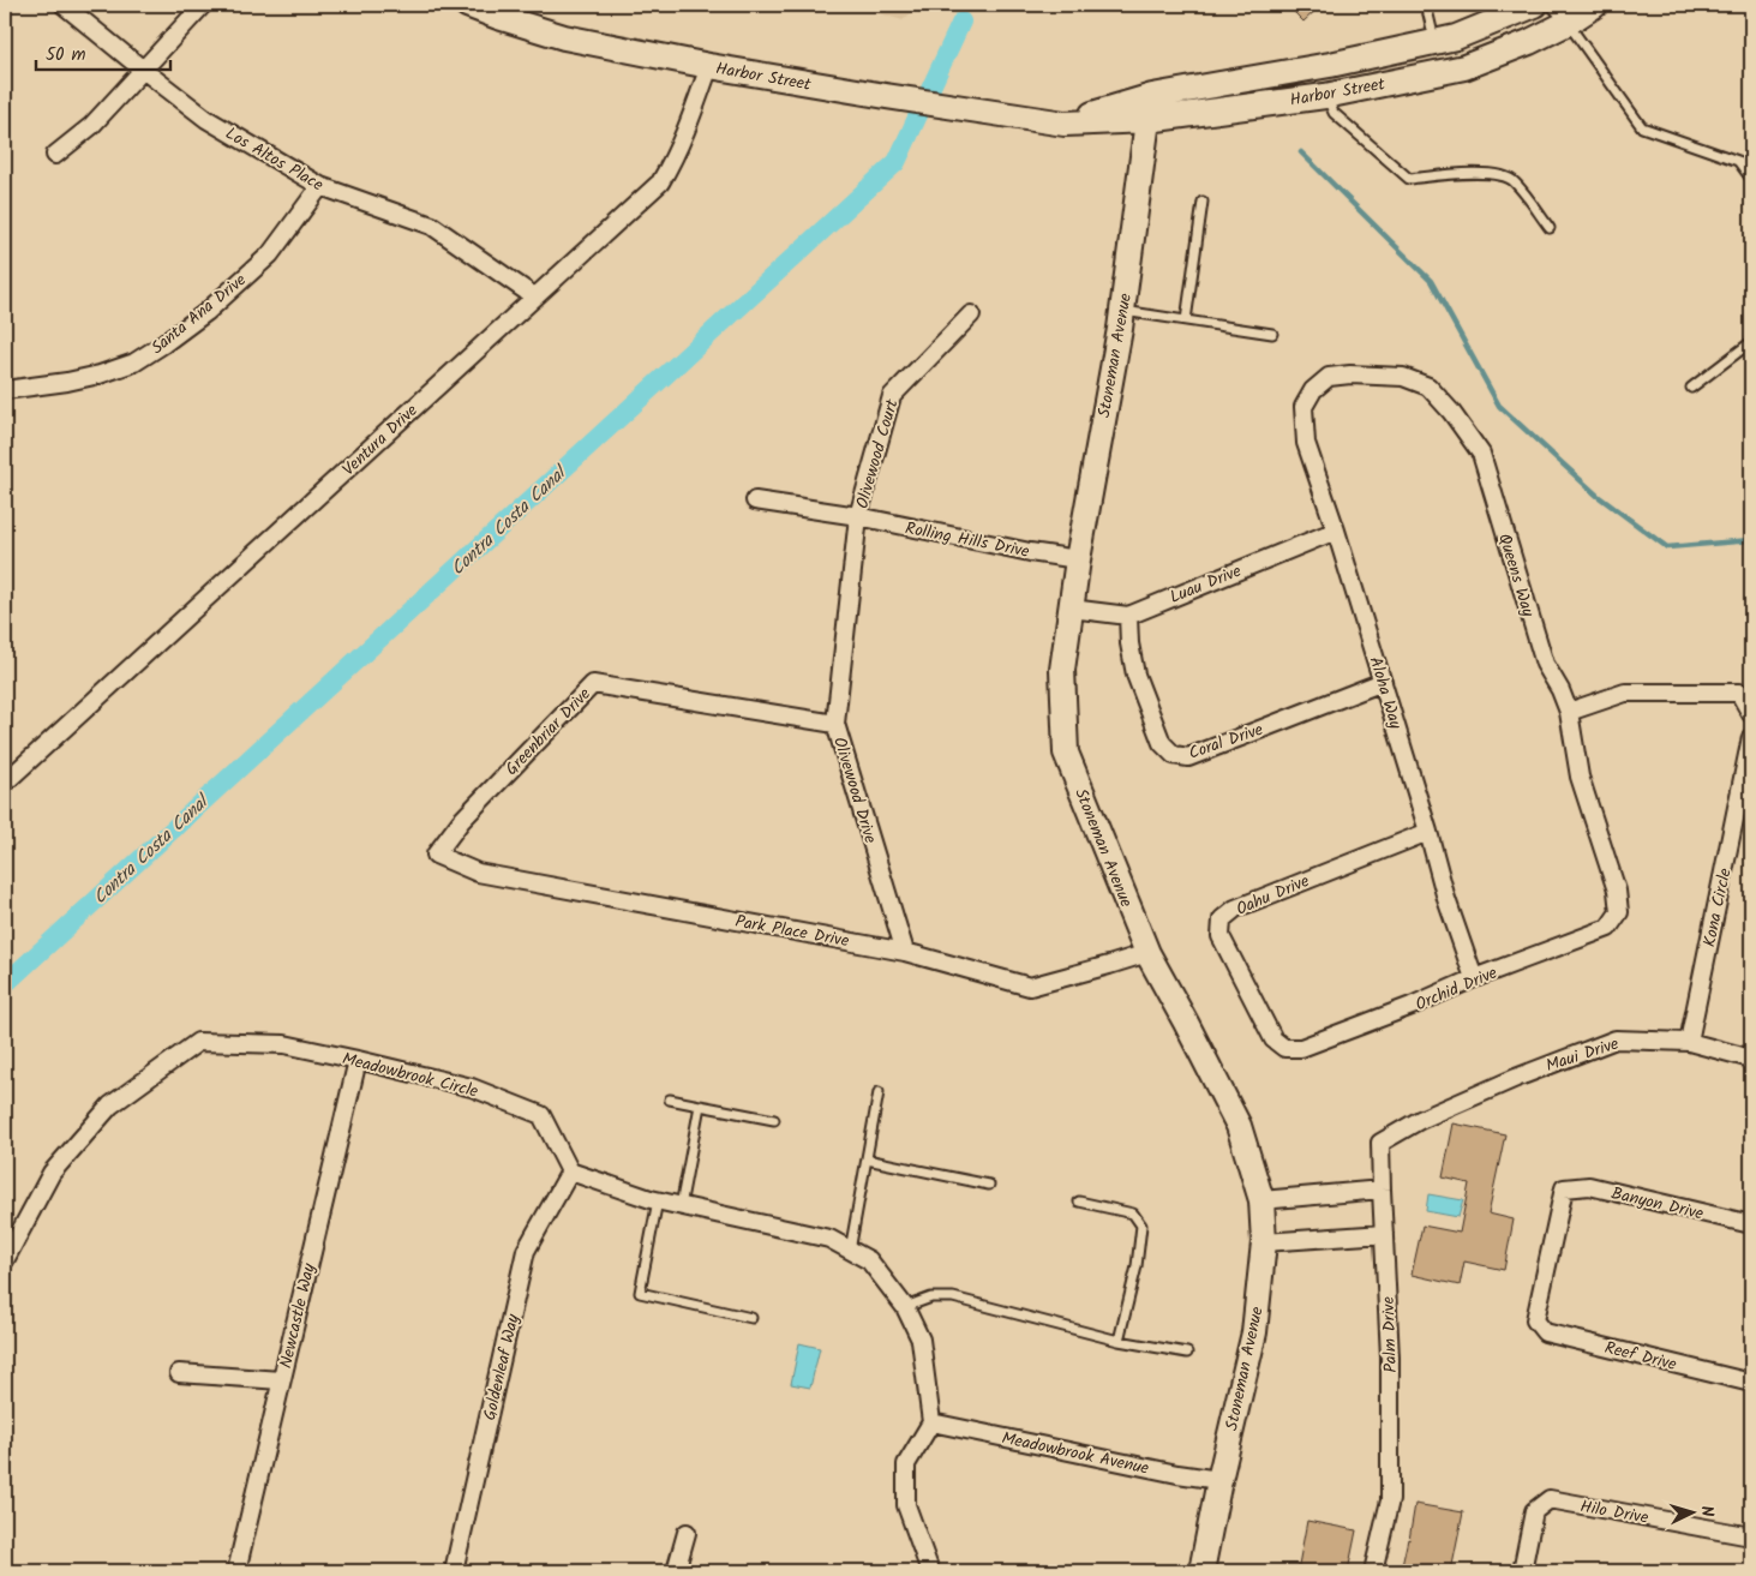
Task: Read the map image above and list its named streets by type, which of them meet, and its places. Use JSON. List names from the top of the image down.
{
  "streets": {
    "street": [
      "Harbor Street",
      "Los Altos Place",
      "Santa Ana Drive",
      "Stoneman Avenue",
      "Ventura Drive",
      "Olivewood Court",
      "Rolling Hills Drive",
      "Queens Way",
      "Luau Drive",
      "Aloha Way",
      "Greenbriar Drive",
      "Coral Drive",
      "Olivewood Drive",
      "Oahu Drive",
      "Kona Circle",
      "Park Place Drive",
      "Orchid Drive",
      "Maui Drive",
      "Meadowbrook Circle",
      "Banyon Drive",
      "Newcastle Way",
      "Palm Drive",
      "Reef Drive",
      "Goldenleaf Way",
      "Meadowbrook Avenue",
      "Hilo Drive"
    ]
  },
  "crossings": [
    ["Harbor Street", "Stoneman Avenue"],
    ["Harbor Street", "Ventura Drive"],
    ["Los Altos Place", "Santa Ana Drive"],
    ["Los Altos Place", "Ventura Drive"],
    ["Stoneman Avenue", "Rolling Hills Drive"],
    ["Stoneman Avenue", "Luau Drive"],
    ["Stoneman Avenue", "Park Place Drive"],
    ["Stoneman Avenue", "Meadowbrook Avenue"],
    ["Olivewood Court", "Rolling Hills Drive"],
    ["Olivewood Court", "Olivewood Drive"],
    ["Rolling Hills Drive", "Olivewood Drive"],
    ["Queens Way", "Aloha Way"],
    ["Queens Way", "Orchid Drive"],
    ["Luau Drive", "Aloha Way"],
    ["Luau Drive", "Coral Drive"],
    ["Aloha Way", "Coral Drive"],
    ["Aloha Way", "Oahu Drive"],
    ["Aloha Way", "Orchid Drive"],
    ["Greenbriar Drive", "Olivewood Drive"],
    ["Greenbriar Drive", "Park Place Drive"],
    ["Olivewood Drive", "Park Place Drive"],
    ["Oahu Drive", "Orchid Drive"],
    ["Kona Circle", "Maui Drive"],
    ["Maui Drive", "Palm Drive"],
    ["Meadowbrook Circle", "Newcastle Way"],
    ["Meadowbrook Circle", "Goldenleaf Way"],
    ["Banyon Drive", "Reef Drive"]
  ],
  "water": ["Contra Costa Canal"],
  "scale_bar": "50 m",
  "north": "right"
}
